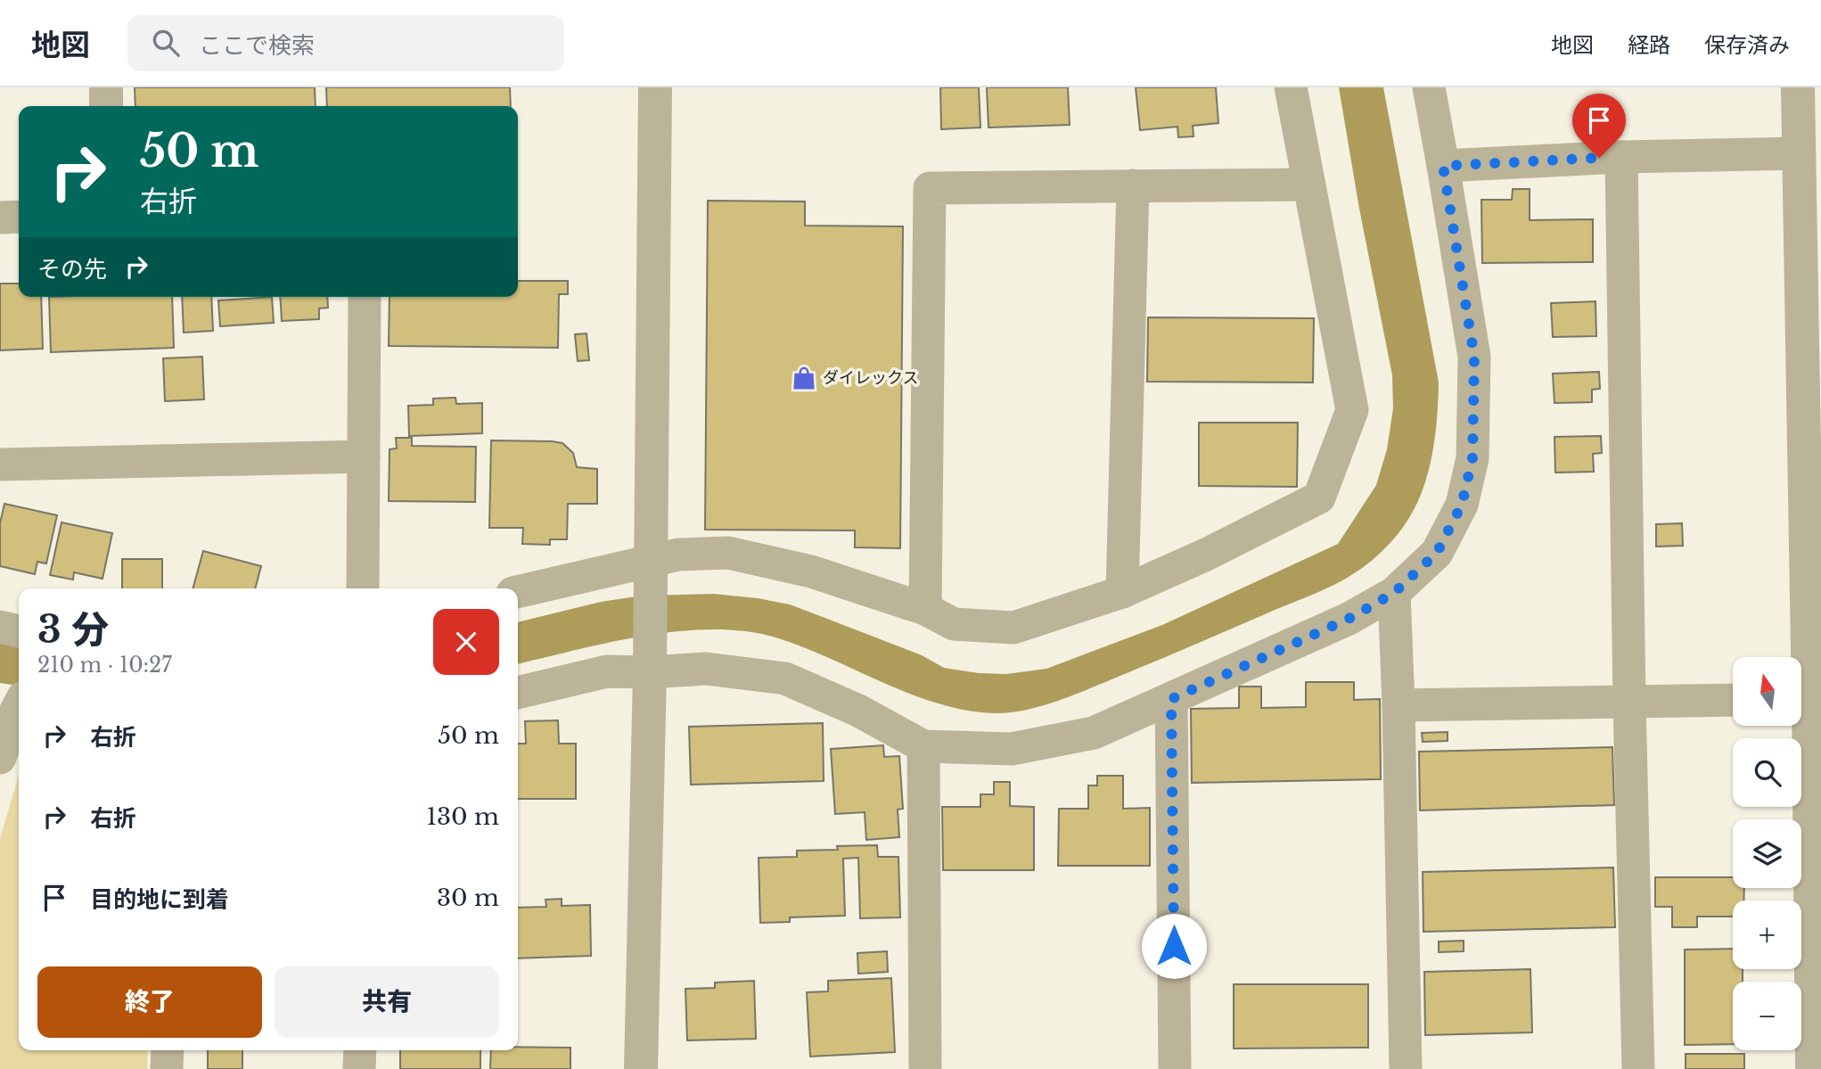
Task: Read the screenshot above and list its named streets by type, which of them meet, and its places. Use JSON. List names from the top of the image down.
{
  "places": {
    "shop": ["ダイレックス"]
  },
  "north": "top",
  "page": {
    "header": "地図",
    "search": "ここで検索",
    "nav": ["地図", "経路", "保存済み"],
    "turn": ["50 m", "右折"],
    "then": "その先",
    "heading": ["3 分", "210 m · 10:27"],
    "map_buttons": ["+", "−"],
    "list": [
      {
        "name": "右折",
        "value": "50 m"
      },
      {
        "name": "右折",
        "value": "130 m"
      },
      {
        "name": "目的地に到着",
        "value": "30 m"
      }
    ],
    "buttons": ["終了", "共有"]
  }
}
